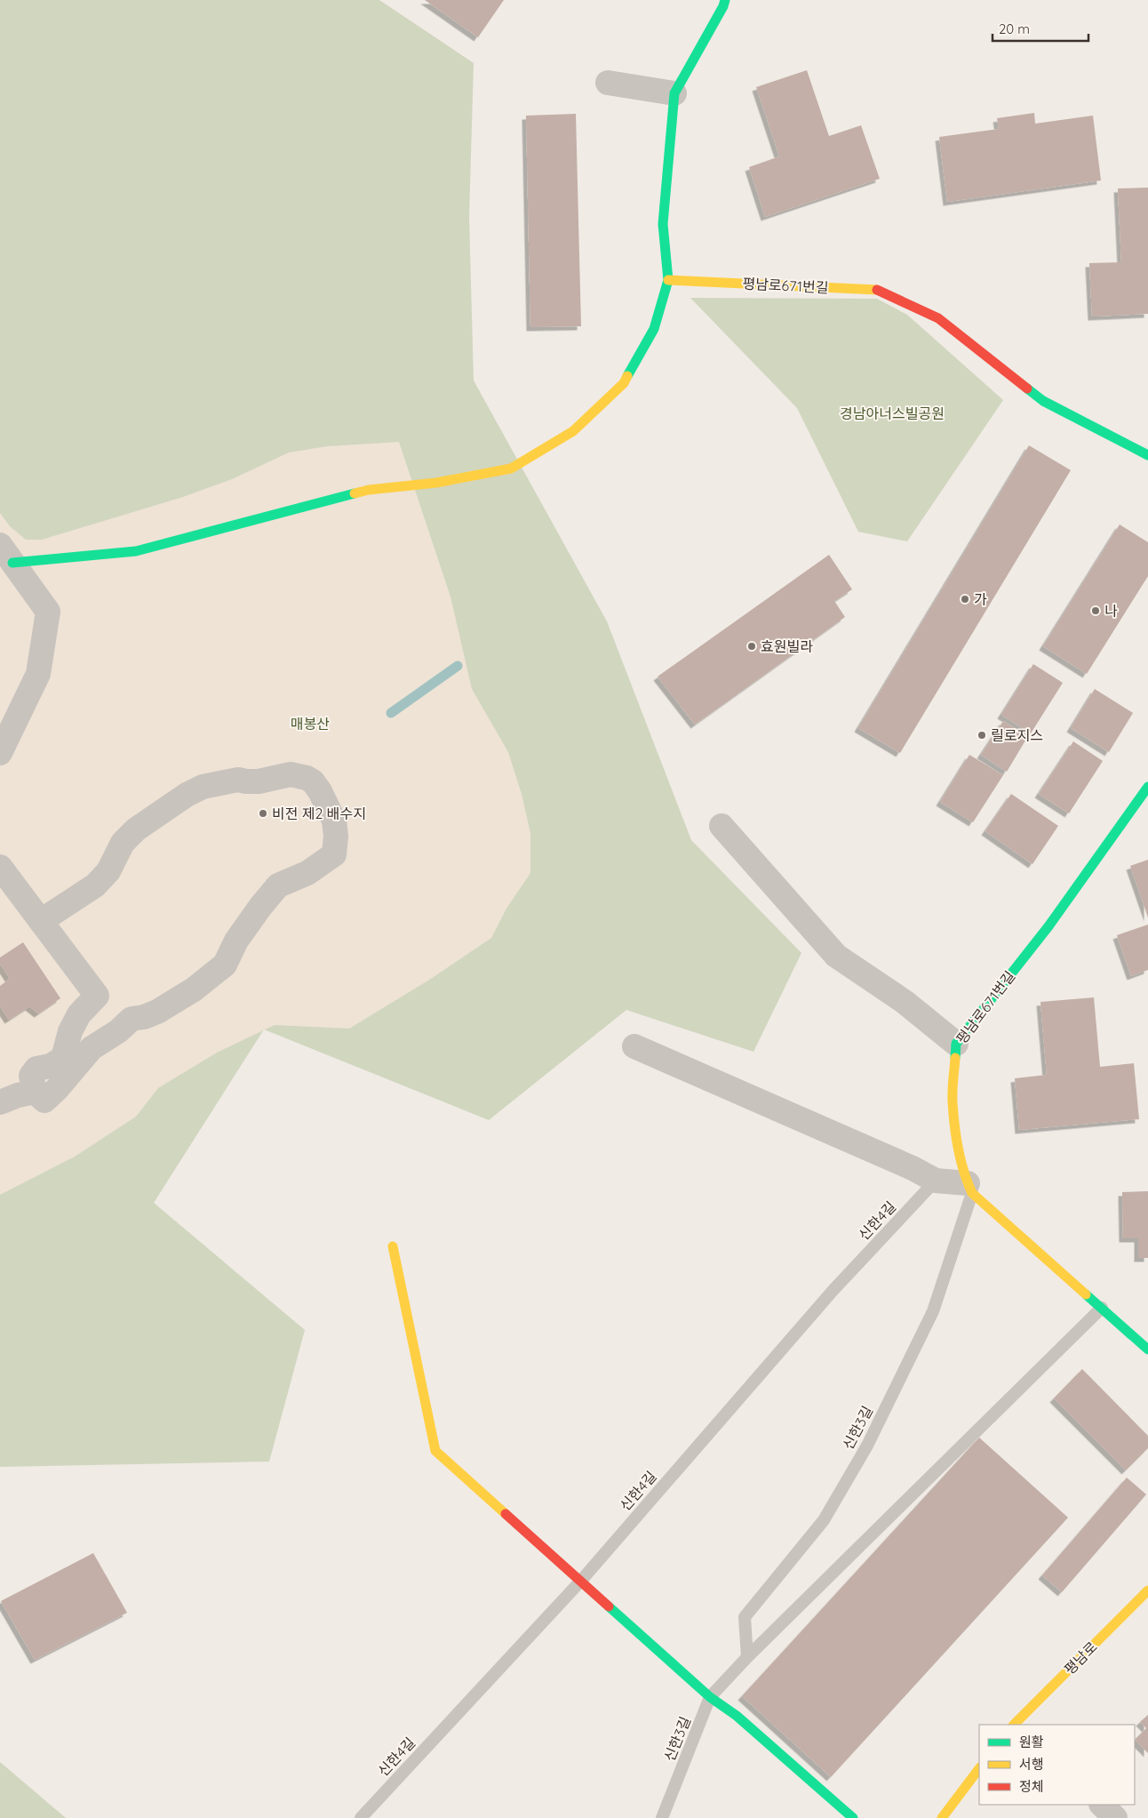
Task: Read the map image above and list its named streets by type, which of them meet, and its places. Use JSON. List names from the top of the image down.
{
  "streets": {
    "street": ["평남로671번길", "평남로"],
    "lane": ["신한4길", "신한3길"]
  },
  "crossings": [
    ["평남로671번길", "신한3길"]
  ],
  "parks": ["경남아너스빌공원", "매봉산"],
  "places": [
    "가",
    "나",
    "효원빌라",
    "릴로지스",
    "비전 제2 배수지"
  ],
  "legend": ["원활", "서행", "정체"],
  "scale_bar": "20 m"
}
